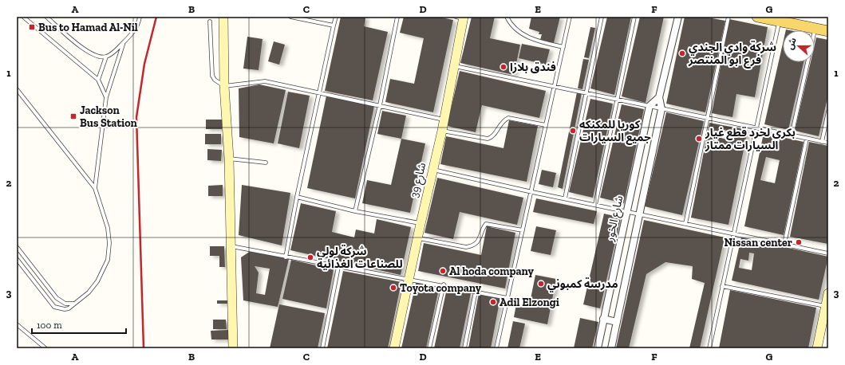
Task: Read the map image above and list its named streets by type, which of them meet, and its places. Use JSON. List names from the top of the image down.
{
  "streets": {
    "street": ["شارع 39", "شارع الخور"]
  },
  "places": {
    "transit": ["Bus to Hamad Al-Nil", "Jackson Bus Station"],
    "other": [
      "شركة وادي الجندي فرع ابو المنتصر",
      "فندق بلازا",
      "كوريا للمكنكه جميع السيارات",
      "بكري لخرد قطع غيار السيارات ممتاز",
      "Nissan center",
      "شركة لولي للصناعات الغذائية",
      "Al hoda company",
      "مدرسة كمبوني",
      "Toyota company",
      "Adil Elzongi"
    ]
  },
  "scale_bar": "100 m",
  "north": "left",
  "grid": {
    "columns": [
      "A",
      "B",
      "C",
      "D",
      "E",
      "F",
      "G"
    ],
    "rows": ["1", "2", "3"]
  }
}
